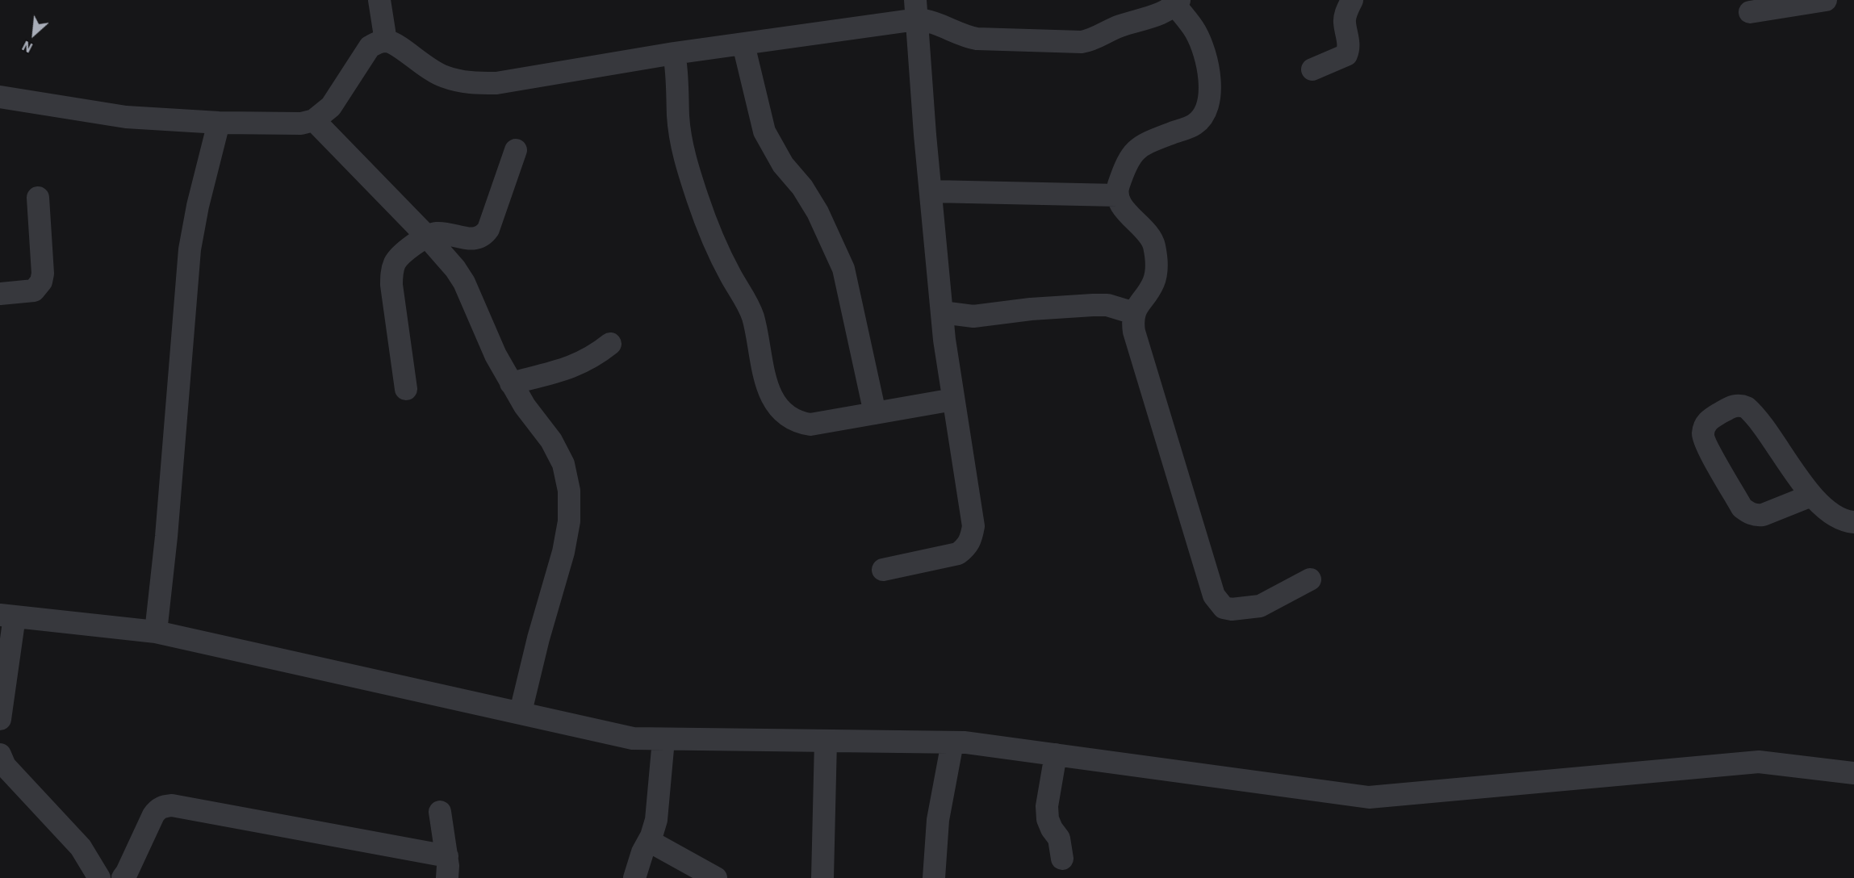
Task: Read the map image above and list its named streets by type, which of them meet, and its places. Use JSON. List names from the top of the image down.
{
  "north": "bottom left"
}
